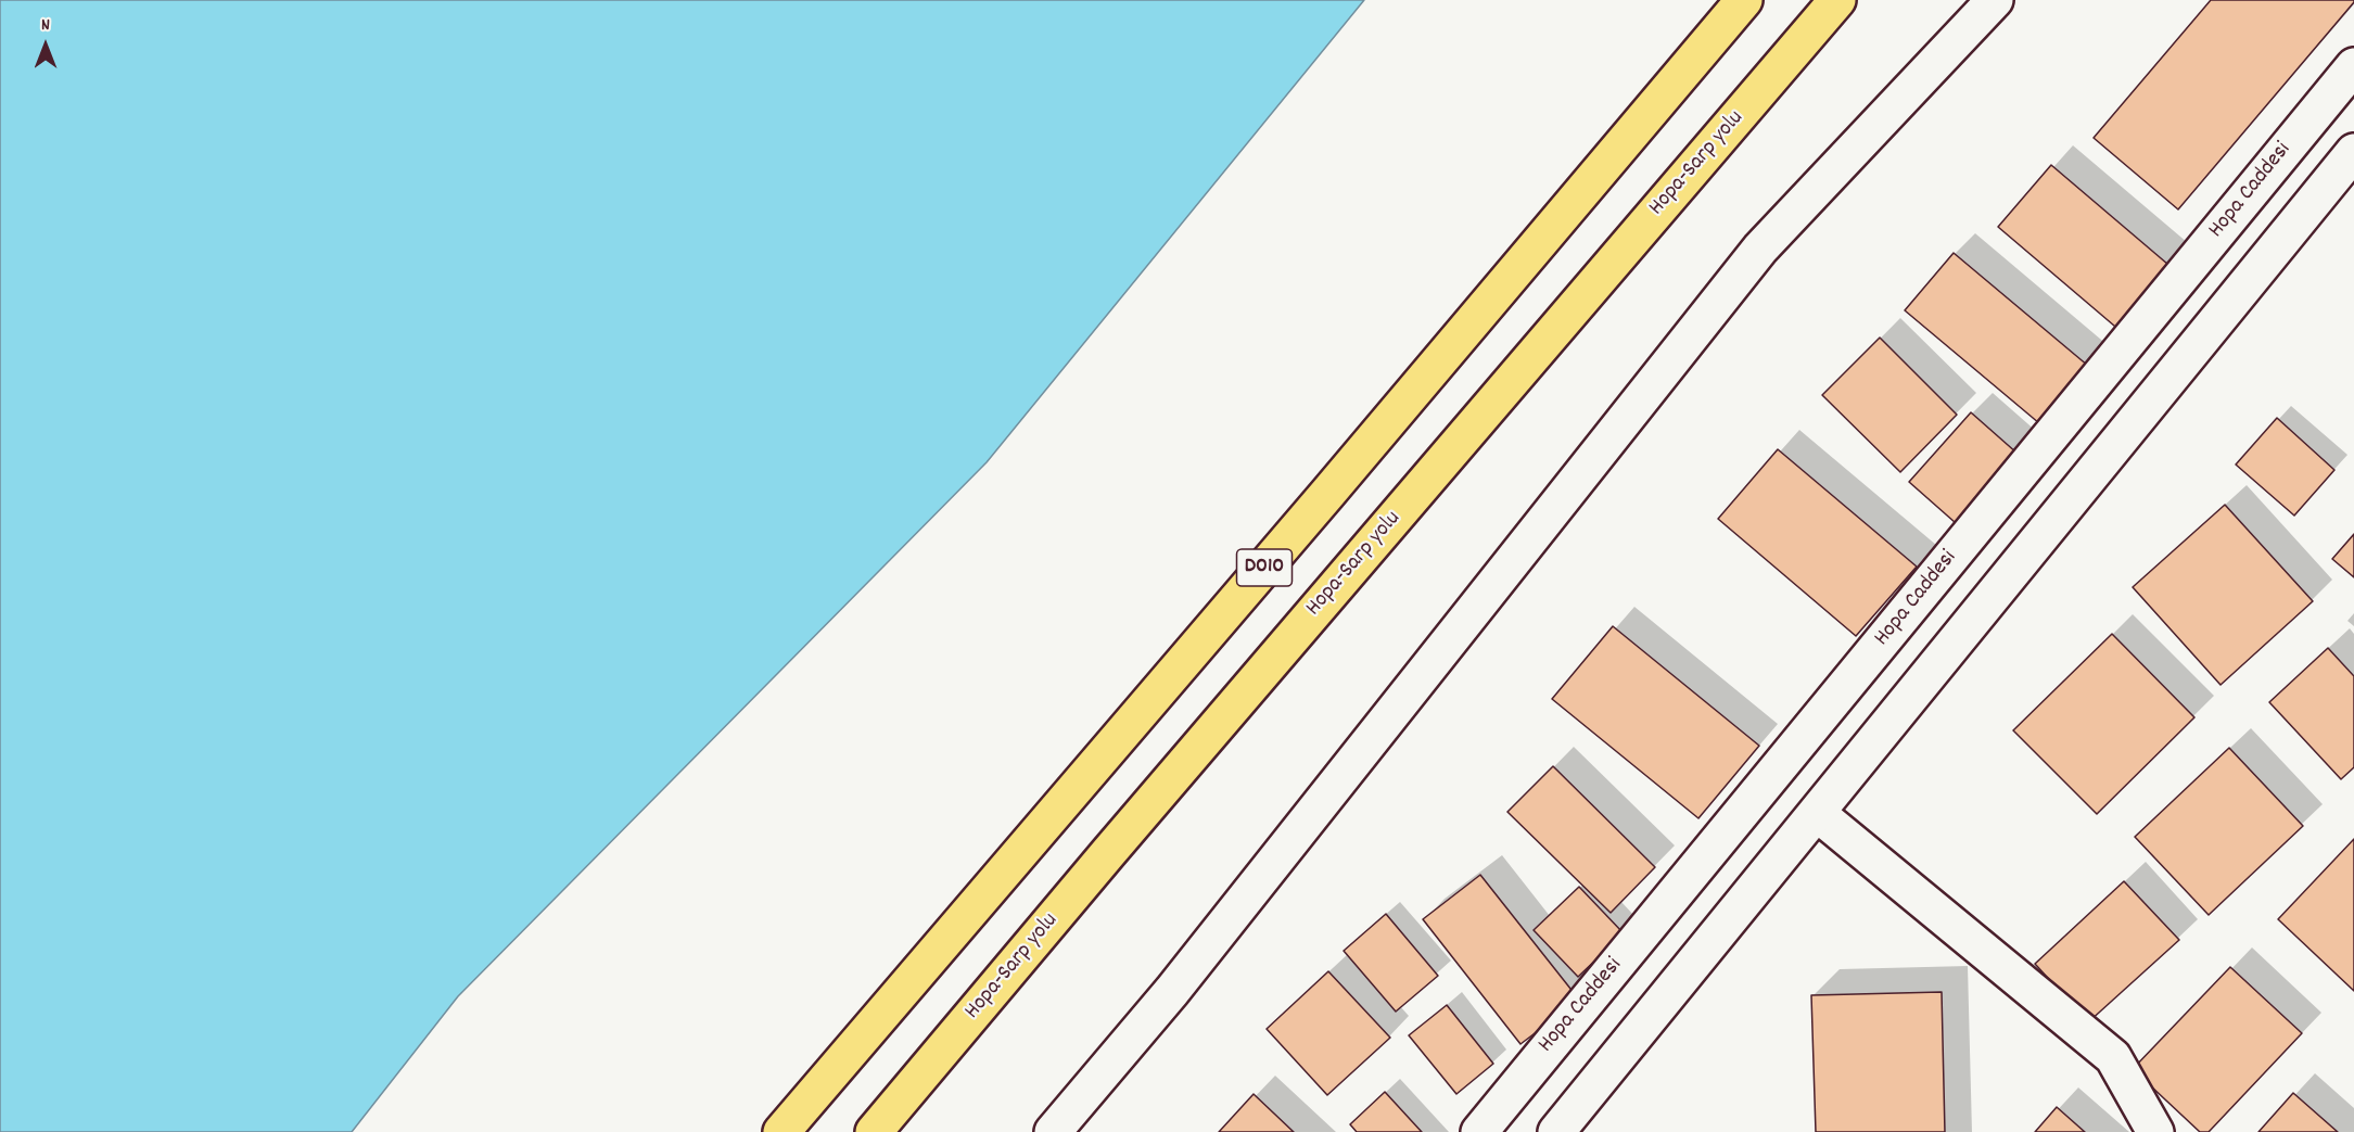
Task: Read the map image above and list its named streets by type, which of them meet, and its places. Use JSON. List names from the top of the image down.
{
  "streets": {
    "highway": ["Hopa-Sarp yolu", "D010"],
    "main road": ["Hopa Caddesi"]
  },
  "north": "top"
}
